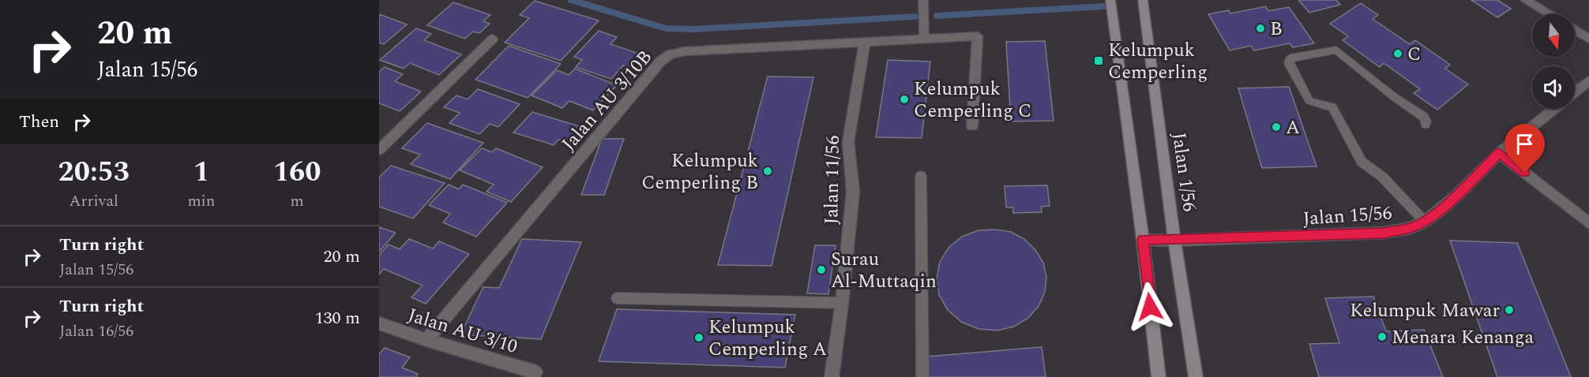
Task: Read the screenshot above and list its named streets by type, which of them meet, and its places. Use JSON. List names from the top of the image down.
{
  "streets": {
    "main road": ["Jalan 1/56"],
    "street": [
      "Jalan AU 3/10B",
      "Jalan 11/56",
      "Jalan 15/56",
      "Jalan AU 3/10"
    ]
  },
  "crossings": [
    ["Jalan AU 3/10B", "Jalan 11/56"],
    ["Jalan AU 3/10B", "Jalan AU 3/10"],
    ["Jalan 1/56", "Jalan 15/56"]
  ],
  "places": {
    "other": [
      "B",
      "C",
      "Kelumpuk Cemperling C",
      "A",
      "Kelumpuk Cemperling B",
      "Surau Al-Muttaqin",
      "Kelumpuk Mawar",
      "Menara Kenanga",
      "Kelumpuk Cemperling A"
    ],
    "transit": ["Kelumpuk Cemperling"]
  },
  "north": "bottom",
  "page": {
    "turn": ["20 m", "Jalan 15/56"],
    "then": "Then",
    "eta": [
      "20:53",
      "Arrival",
      "1",
      "min",
      "160",
      "m"
    ],
    "list": [
      {
        "name": "Turn right",
        "note": "Jalan 15/56",
        "value": "20 m"
      },
      {
        "name": "Turn right",
        "note": "Jalan 16/56",
        "value": "130 m"
      }
    ]
  }
}
